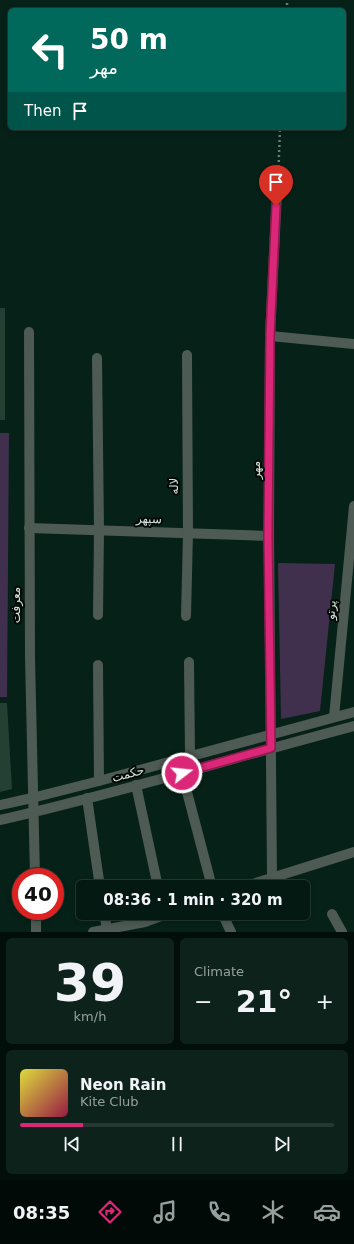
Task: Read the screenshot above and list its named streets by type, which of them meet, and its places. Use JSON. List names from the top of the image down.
{
  "streets": {
    "street": [
      "مهر",
      "لاله",
      "سپهر",
      "معرفت",
      "پرتو",
      "حکمت"
    ]
  },
  "crossings": [
    ["مهر", "سپهر"],
    ["مهر", "حکمت"],
    ["لاله", "سپهر"],
    ["سپهر", "معرفت"],
    ["معرفت", "حکمت"],
    ["پرتو", "حکمت"]
  ],
  "page": {
    "turn": ["50 m", "مهر"],
    "then": "Then",
    "limit": "40",
    "trip": "08:36 · 1 min · 320 m",
    "tile": [
      ["39", "km/h"],
      "Climate"
    ],
    "heat": ["−", "21°", "+"],
    "song": ["Neon Rain", "Kite Club"],
    "tabs": "08:35"
  }
}
